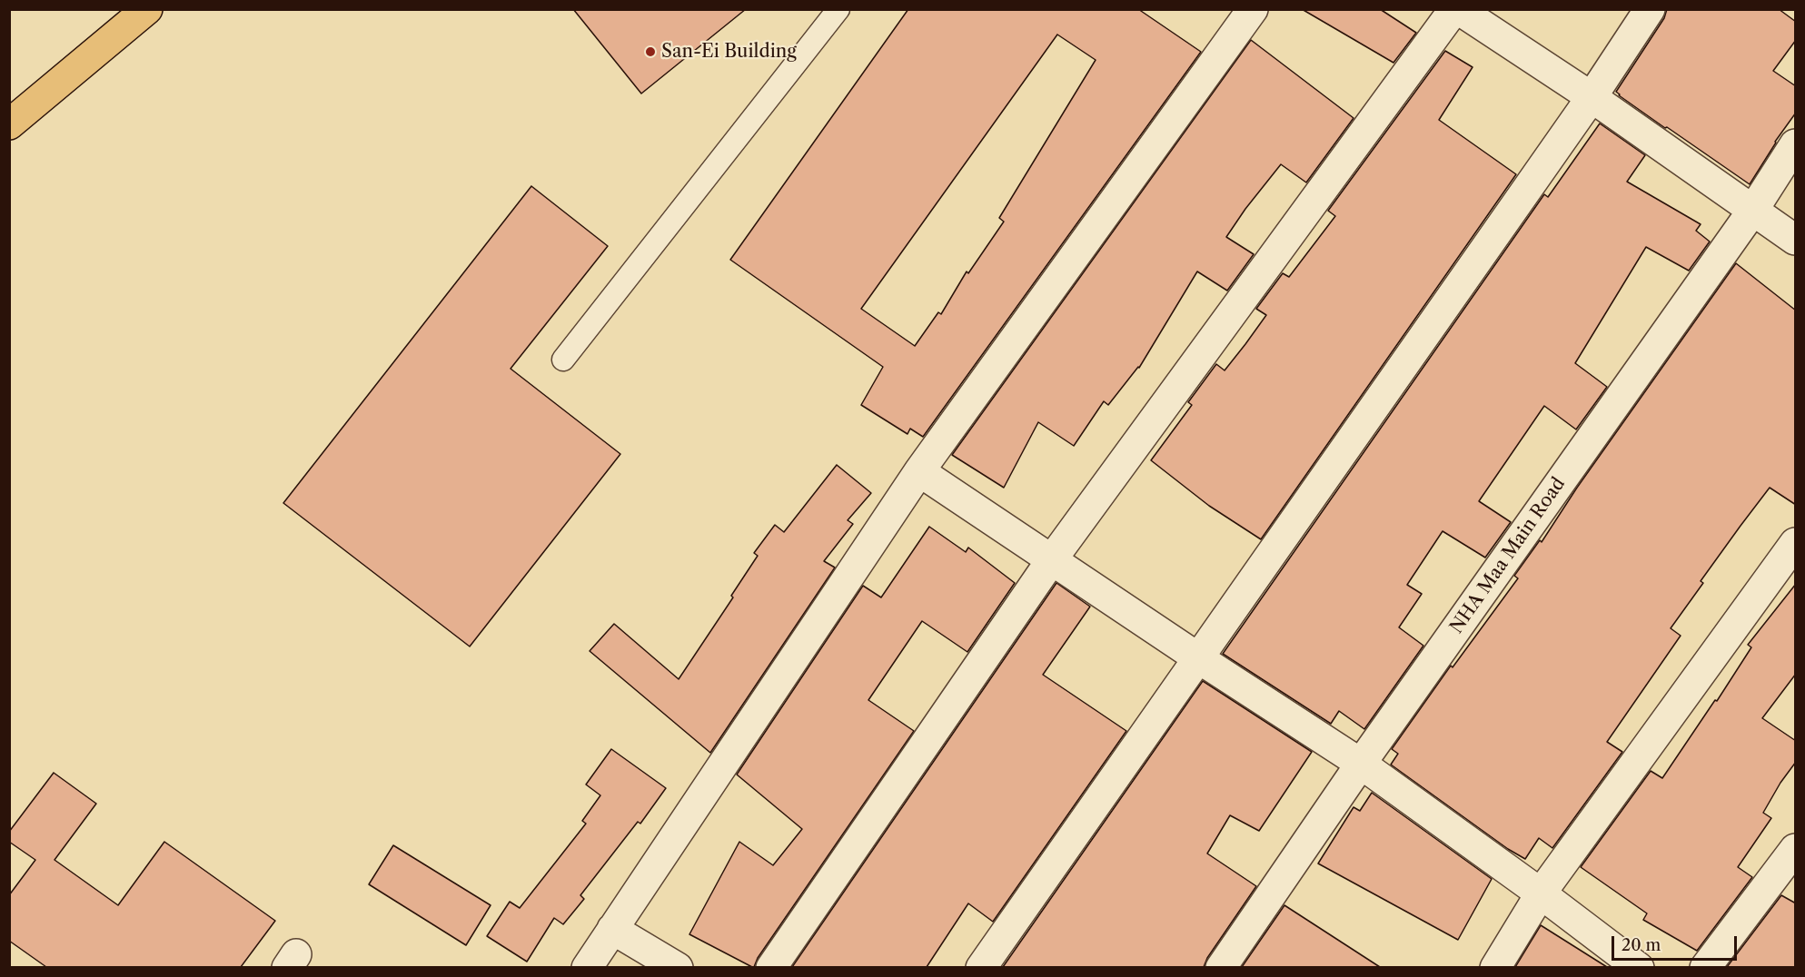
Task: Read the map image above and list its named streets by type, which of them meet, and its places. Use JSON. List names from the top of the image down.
{
  "streets": {
    "street": ["NHA Maa Main Road"]
  },
  "places": ["San-Ei Building"],
  "scale_bar": "20 m"
}
